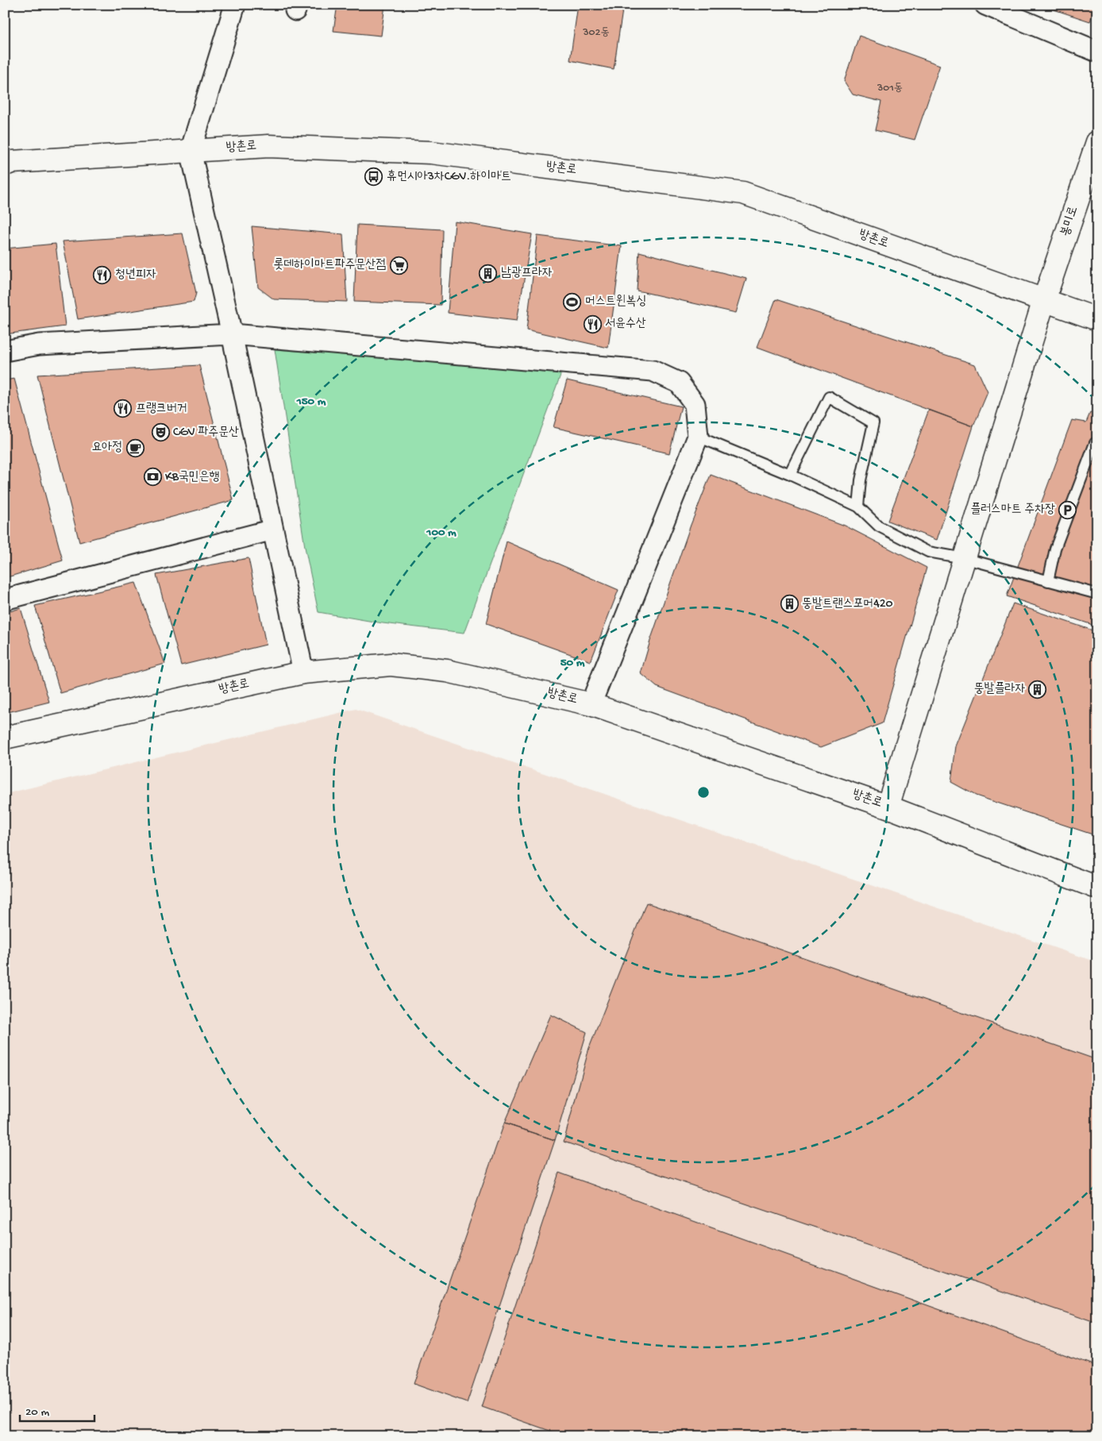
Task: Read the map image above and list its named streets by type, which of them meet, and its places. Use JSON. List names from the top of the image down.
{
  "streets": {
    "street": ["방촌로", "봉미로"]
  },
  "crossings": [
    ["방촌로", "봉미로"]
  ],
  "places": {
    "bus stop": ["휴먼시아3차CGV.하이마트"],
    "supermarket": ["롯데하이마트파주문산점"],
    "building": ["남광프라자", "뚱발트랜스포머420", "뚱발플라자"],
    "restaurant": ["청년피자", "서윤수산", "프랭크버거"],
    "sports": ["머스트윈복싱"],
    "theatre": ["CGV 파주문산"],
    "cafe": ["요아정"],
    "bank": ["KB국민은행"],
    "parking": ["플러스마트 주차장"]
  },
  "house_numbers": ["302동", "301동"],
  "scale_bar": "20 m",
  "rings": ["150 m", "100 m", "50 m"]
}
